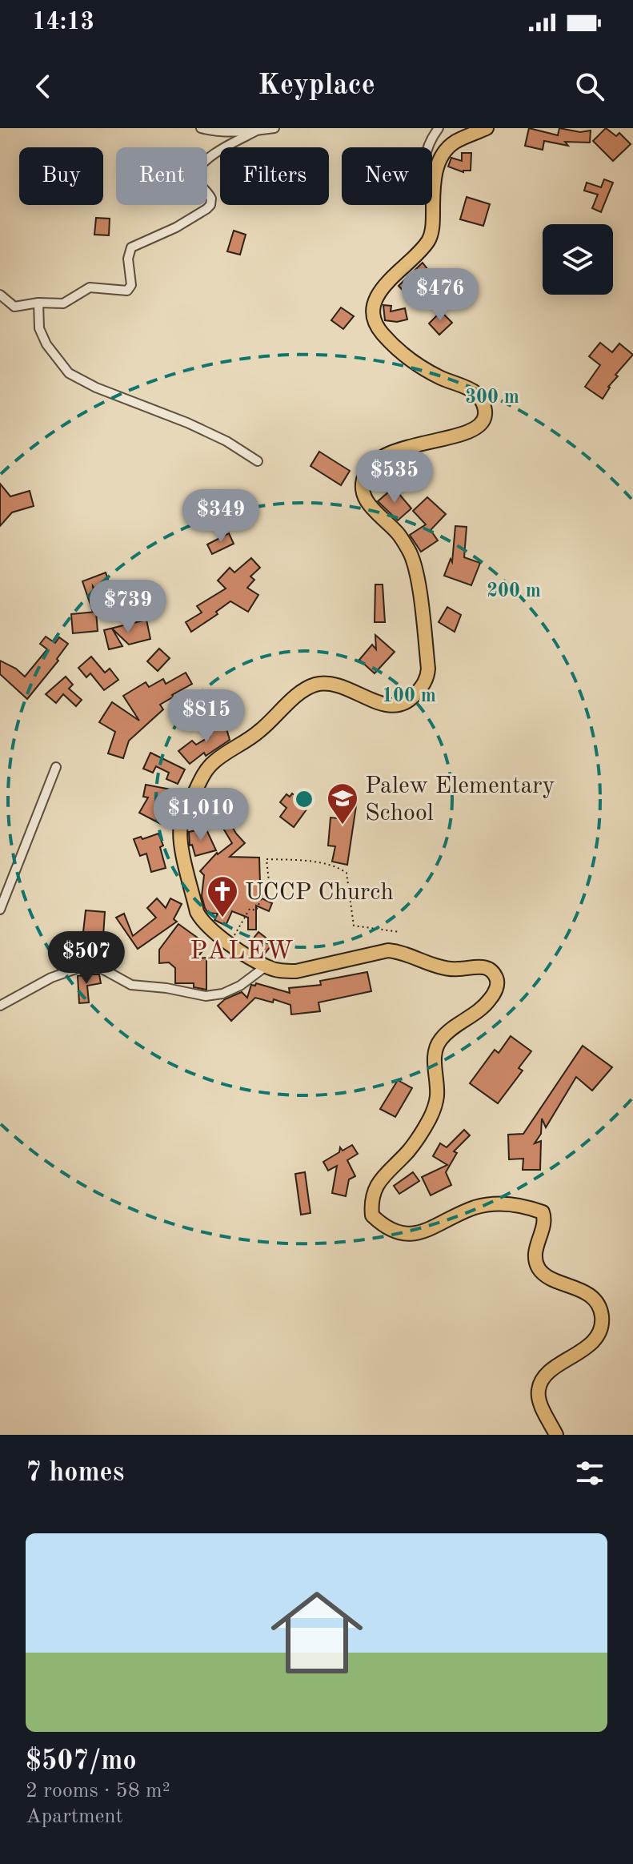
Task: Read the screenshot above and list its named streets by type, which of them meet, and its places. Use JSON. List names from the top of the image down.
{
  "districts": ["PALEW"],
  "places": {
    "school or university": ["Palew Elementary School"],
    "church": ["UCCP Church"]
  },
  "page": {
    "status": "14:13",
    "header": "Keyplace",
    "chip": [
      "Buy",
      "Rent",
      "Filters",
      "New"
    ],
    "price": [
      "$476",
      "$535",
      "$349",
      "$739",
      "$815",
      "$1,010",
      "$507"
    ],
    "heading": "7 homes",
    "list": [
      {
        "name": "$507/mo",
        "note": "2 rooms · 58 m² · Apartment"
      }
    ]
  },
  "rings": ["300 m", "200 m", "100 m"]
}
